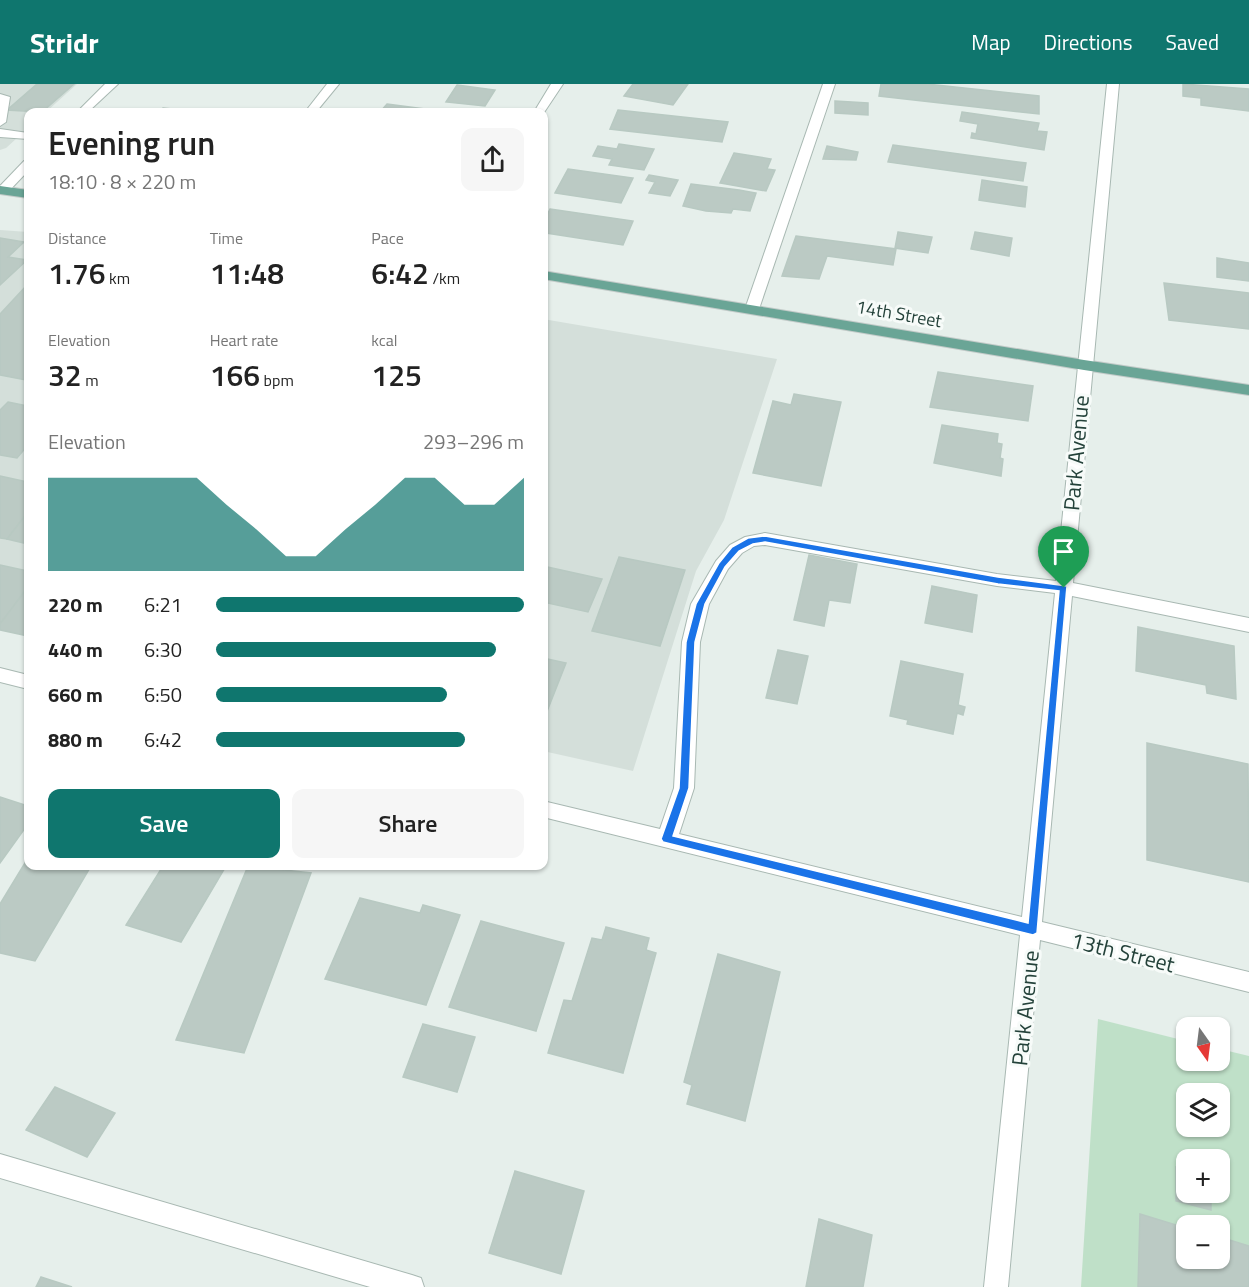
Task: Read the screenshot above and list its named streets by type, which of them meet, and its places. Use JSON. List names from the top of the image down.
{
  "streets": {
    "main road": ["14th Street"],
    "street": ["Park Avenue", "13th Street"]
  },
  "crossings": [
    ["14th Street", "Park Avenue"],
    ["Park Avenue", "13th Street"]
  ],
  "north": "bottom",
  "page": {
    "header": "Stridr",
    "nav": ["Map", "Directions", "Saved"],
    "heading": ["Evening run", "18:10 · 8 × 220 m"],
    "stats": [
      ["Distance", "1.76 km"],
      ["Time", "11:48"],
      ["Pace", "6:42 /km"],
      ["Elevation", "32 m"],
      ["Heart rate", "166 bpm"],
      ["kcal", "125"]
    ],
    "chart": ["Elevation", "293–296 m"],
    "list": [
      {
        "name": "220 m",
        "note": "6:21"
      },
      {
        "name": "440 m",
        "note": "6:30"
      },
      {
        "name": "660 m",
        "note": "6:50"
      },
      {
        "name": "880 m",
        "note": "6:42"
      }
    ],
    "buttons": ["Save", "Share"],
    "map_buttons": ["+", "−"]
  }
}
